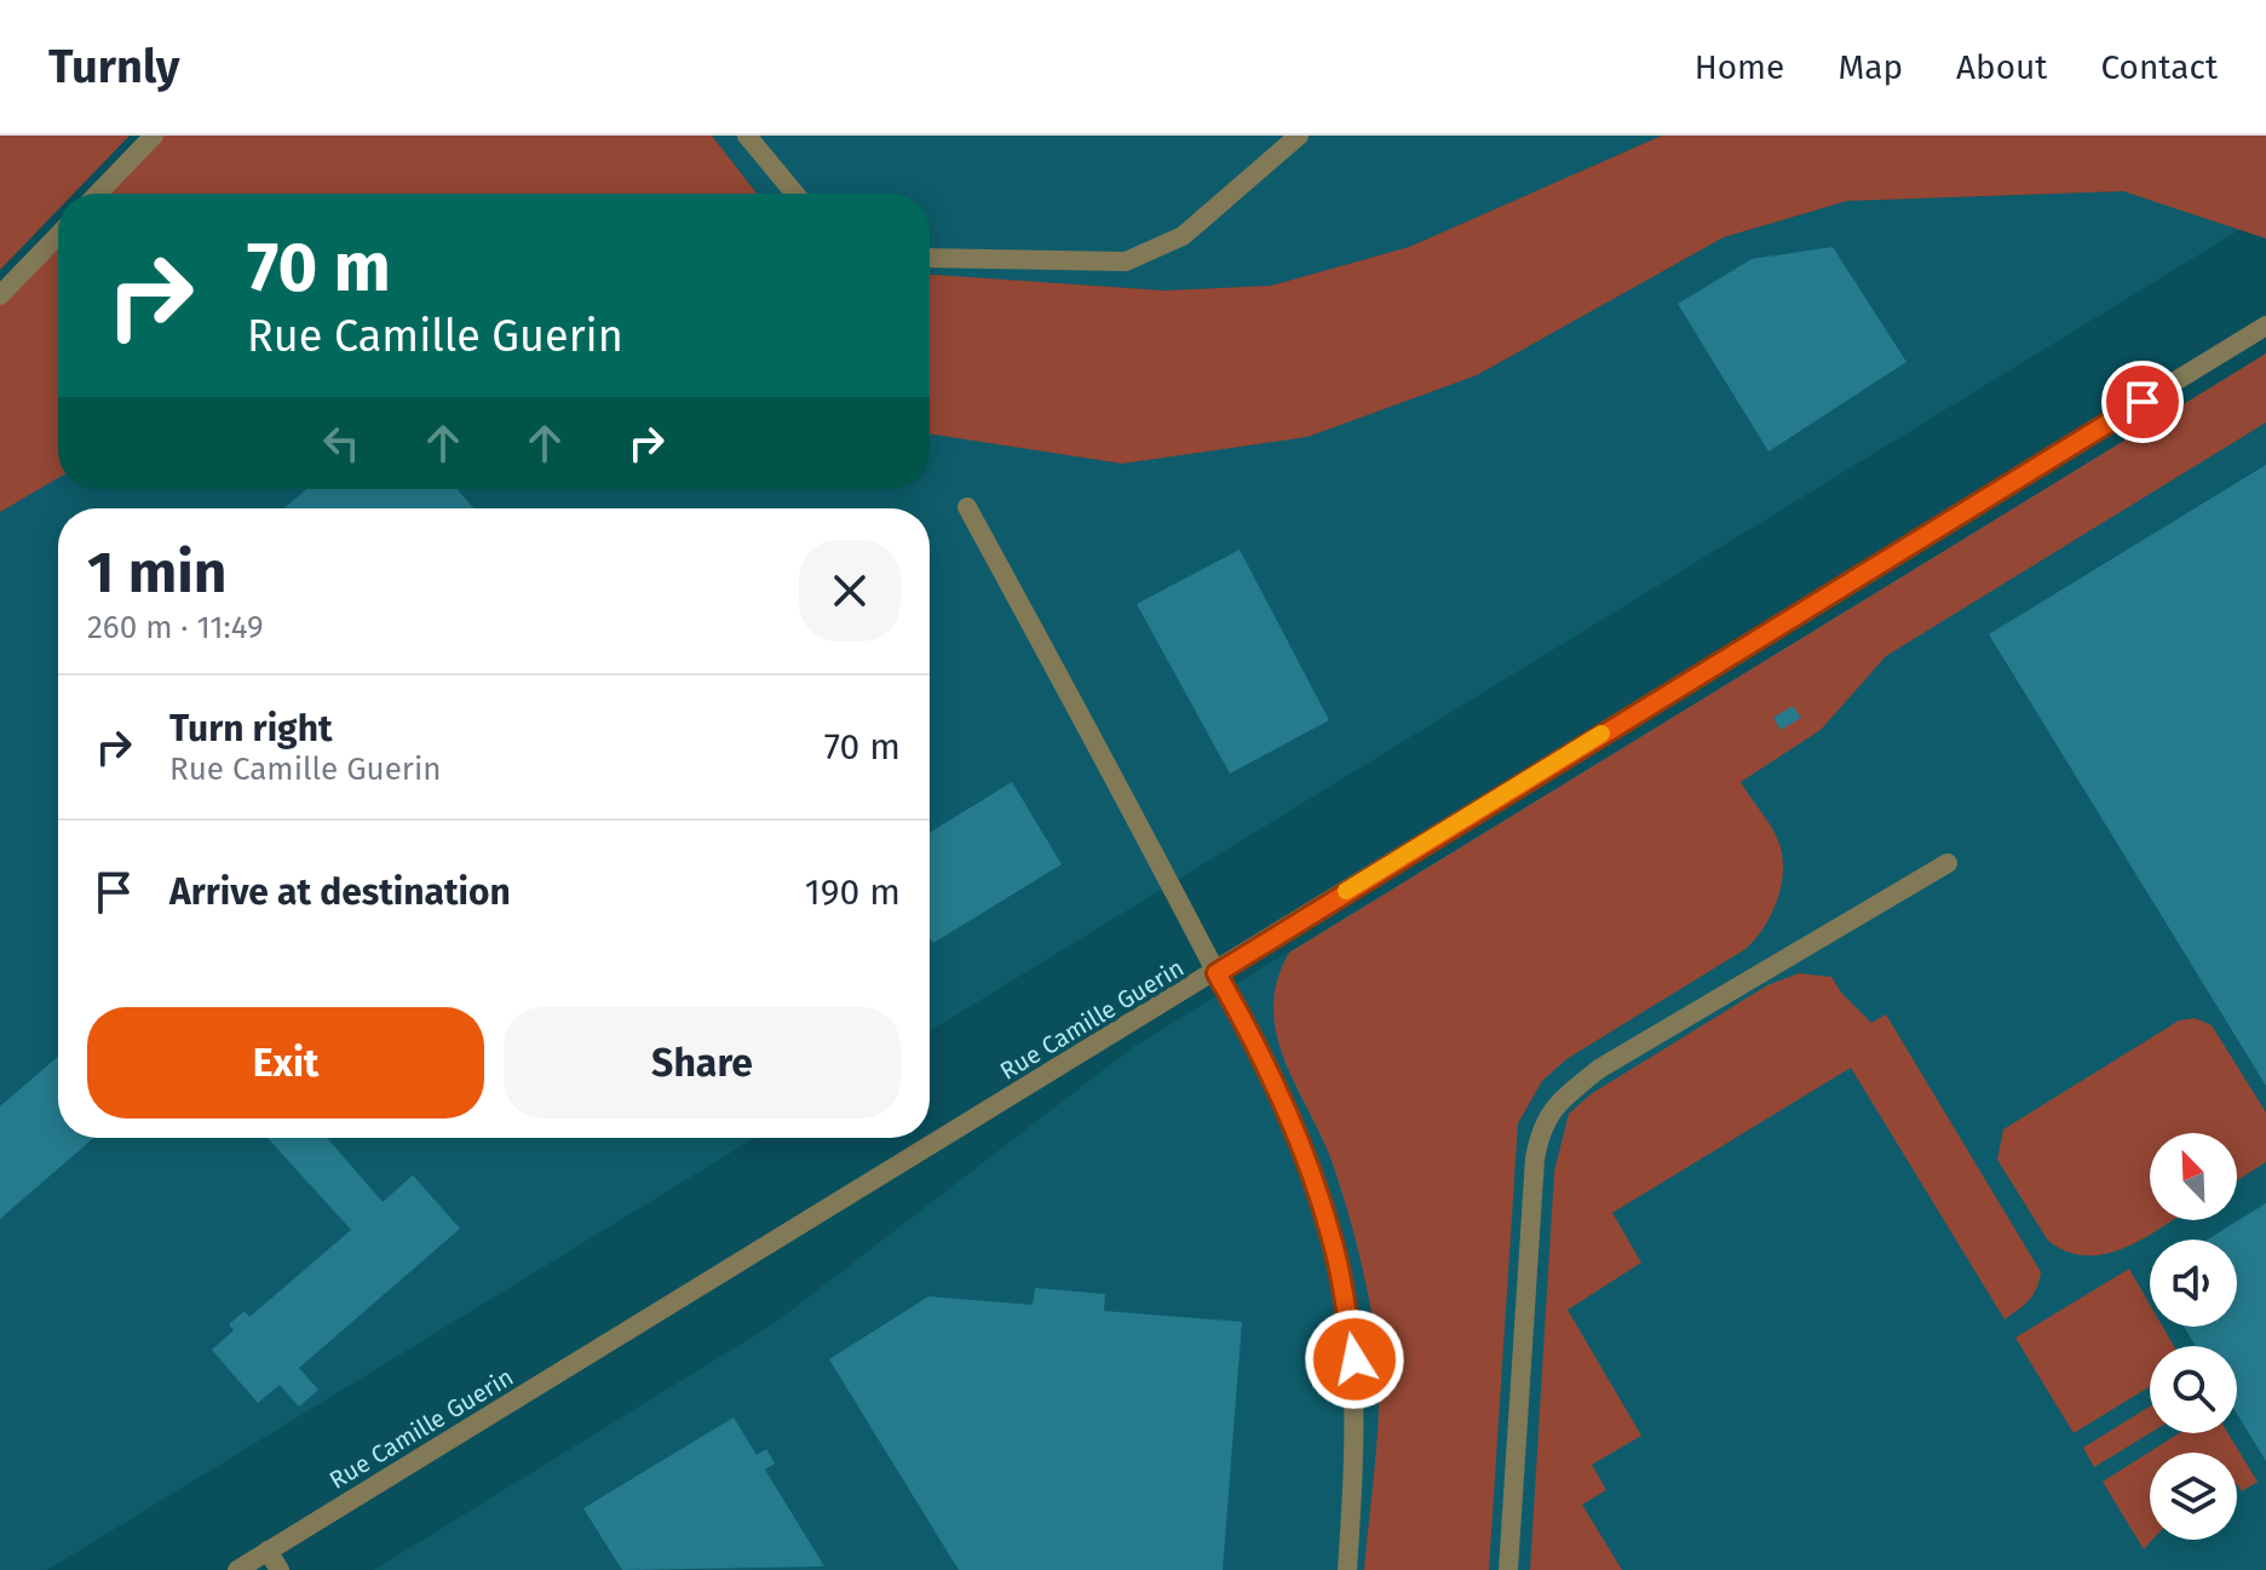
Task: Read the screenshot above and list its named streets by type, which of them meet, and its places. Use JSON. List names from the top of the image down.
{
  "streets": {
    "street": ["Rue Camille Guerin"]
  },
  "north": "top left",
  "page": {
    "header": "Turnly",
    "nav": [
      "Home",
      "Map",
      "About",
      "Contact"
    ],
    "turn": ["70 m", "Rue Camille Guerin"],
    "heading": ["1 min", "260 m · 11:49"],
    "list": [
      {
        "name": "Turn right",
        "note": "Rue Camille Guerin",
        "value": "70 m"
      },
      {
        "name": "Arrive at destination",
        "value": "190 m"
      }
    ],
    "buttons": ["Exit", "Share"]
  }
}
